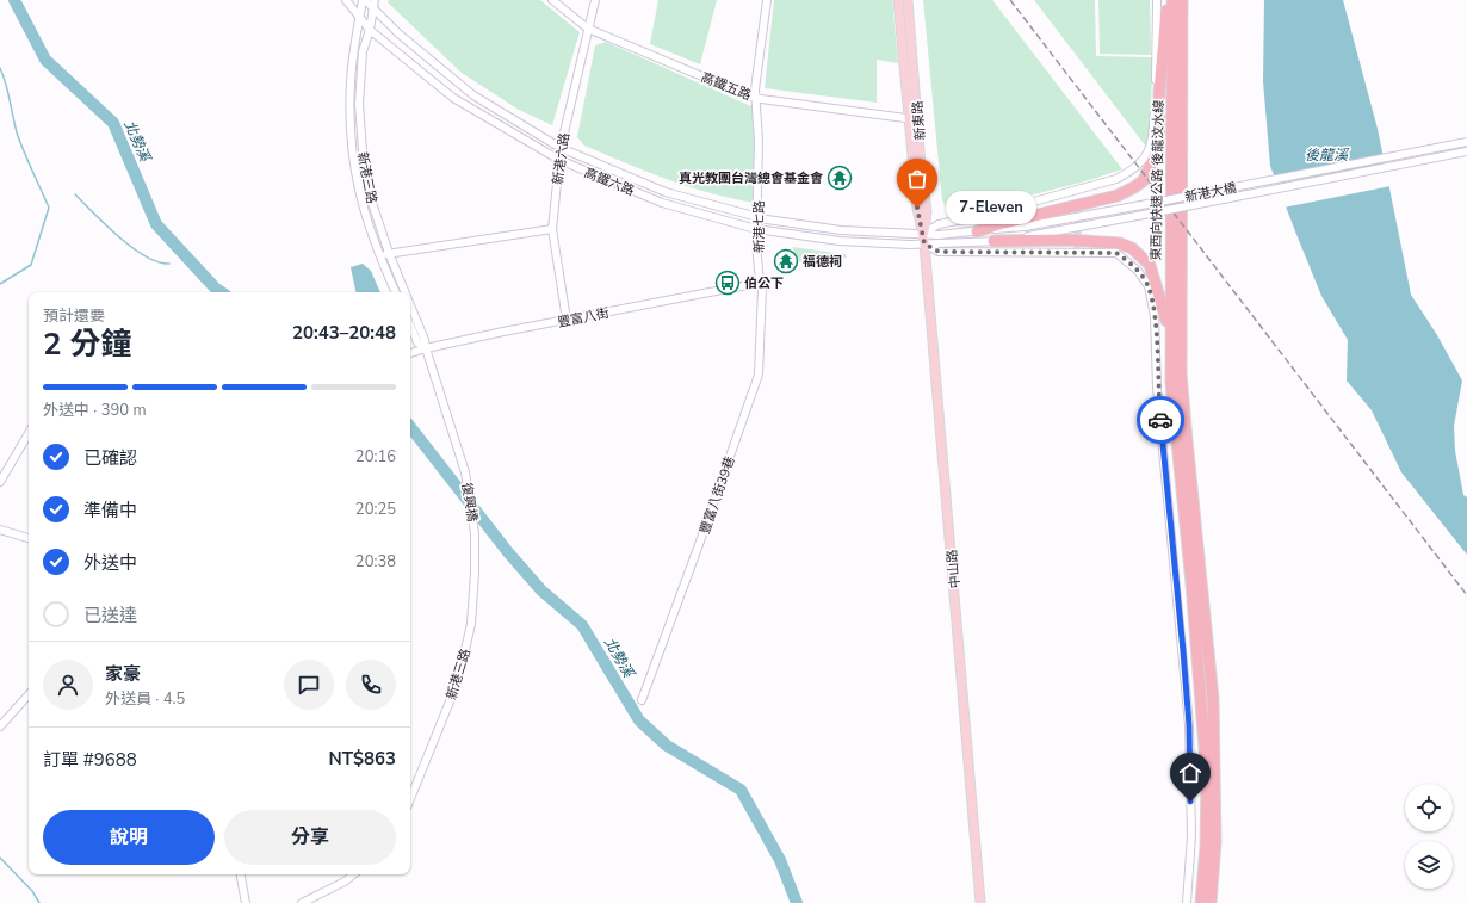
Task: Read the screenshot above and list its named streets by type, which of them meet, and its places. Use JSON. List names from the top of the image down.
{
  "streets": {
    "highway": ["東西向快速公路 後龍汶水線"],
    "main road": ["新東路", "中山路"],
    "street": [
      "高鐵五路",
      "新港六路",
      "新港三路",
      "高鐵六路",
      "新港大橋",
      "新港七路",
      "豐富八街",
      "豐富八街39巷",
      "復興橋"
    ]
  },
  "crossings": [
    ["高鐵五路", "新東路"],
    ["高鐵五路", "新港六路"],
    ["高鐵五路", "新港七路"],
    ["新東路", "高鐵六路"],
    ["新東路", "新港大橋"],
    ["新東路", "中山路"],
    ["新港六路", "高鐵六路"],
    ["新港六路", "豐富八街"],
    ["新港三路", "高鐵六路"],
    ["新港三路", "豐富八街"],
    ["新港三路", "復興橋"],
    ["高鐵六路", "新港大橋"],
    ["高鐵六路", "新港七路"],
    ["高鐵六路", "中山路"],
    ["新港大橋", "中山路"],
    ["新港七路", "豐富八街"],
    ["新港七路", "豐富八街39巷"],
    ["豐富八街", "豐富八街39巷"]
  ],
  "water": ["北勢溪", "後龍溪"],
  "places": {
    "temple": ["真光教團台灣總會基金會", "福德祠"],
    "other": ["7-Eleven"],
    "bus stop": ["伯公下"]
  },
  "page": {
    "bubble": "7-Eleven",
    "heading": ["2 分鐘", "預計還要", "20:43–20:48"],
    "panel": [
      "家豪",
      "外送員 · 4.5",
      "訂單 #9688",
      "NT$863"
    ],
    "bar": "外送中 · 390 m",
    "list": [
      ["已確認", "20:16"],
      ["準備中", "20:25"],
      ["外送中", "20:38"],
      "已送達"
    ],
    "buttons": ["說明", "分享"]
  }
}
